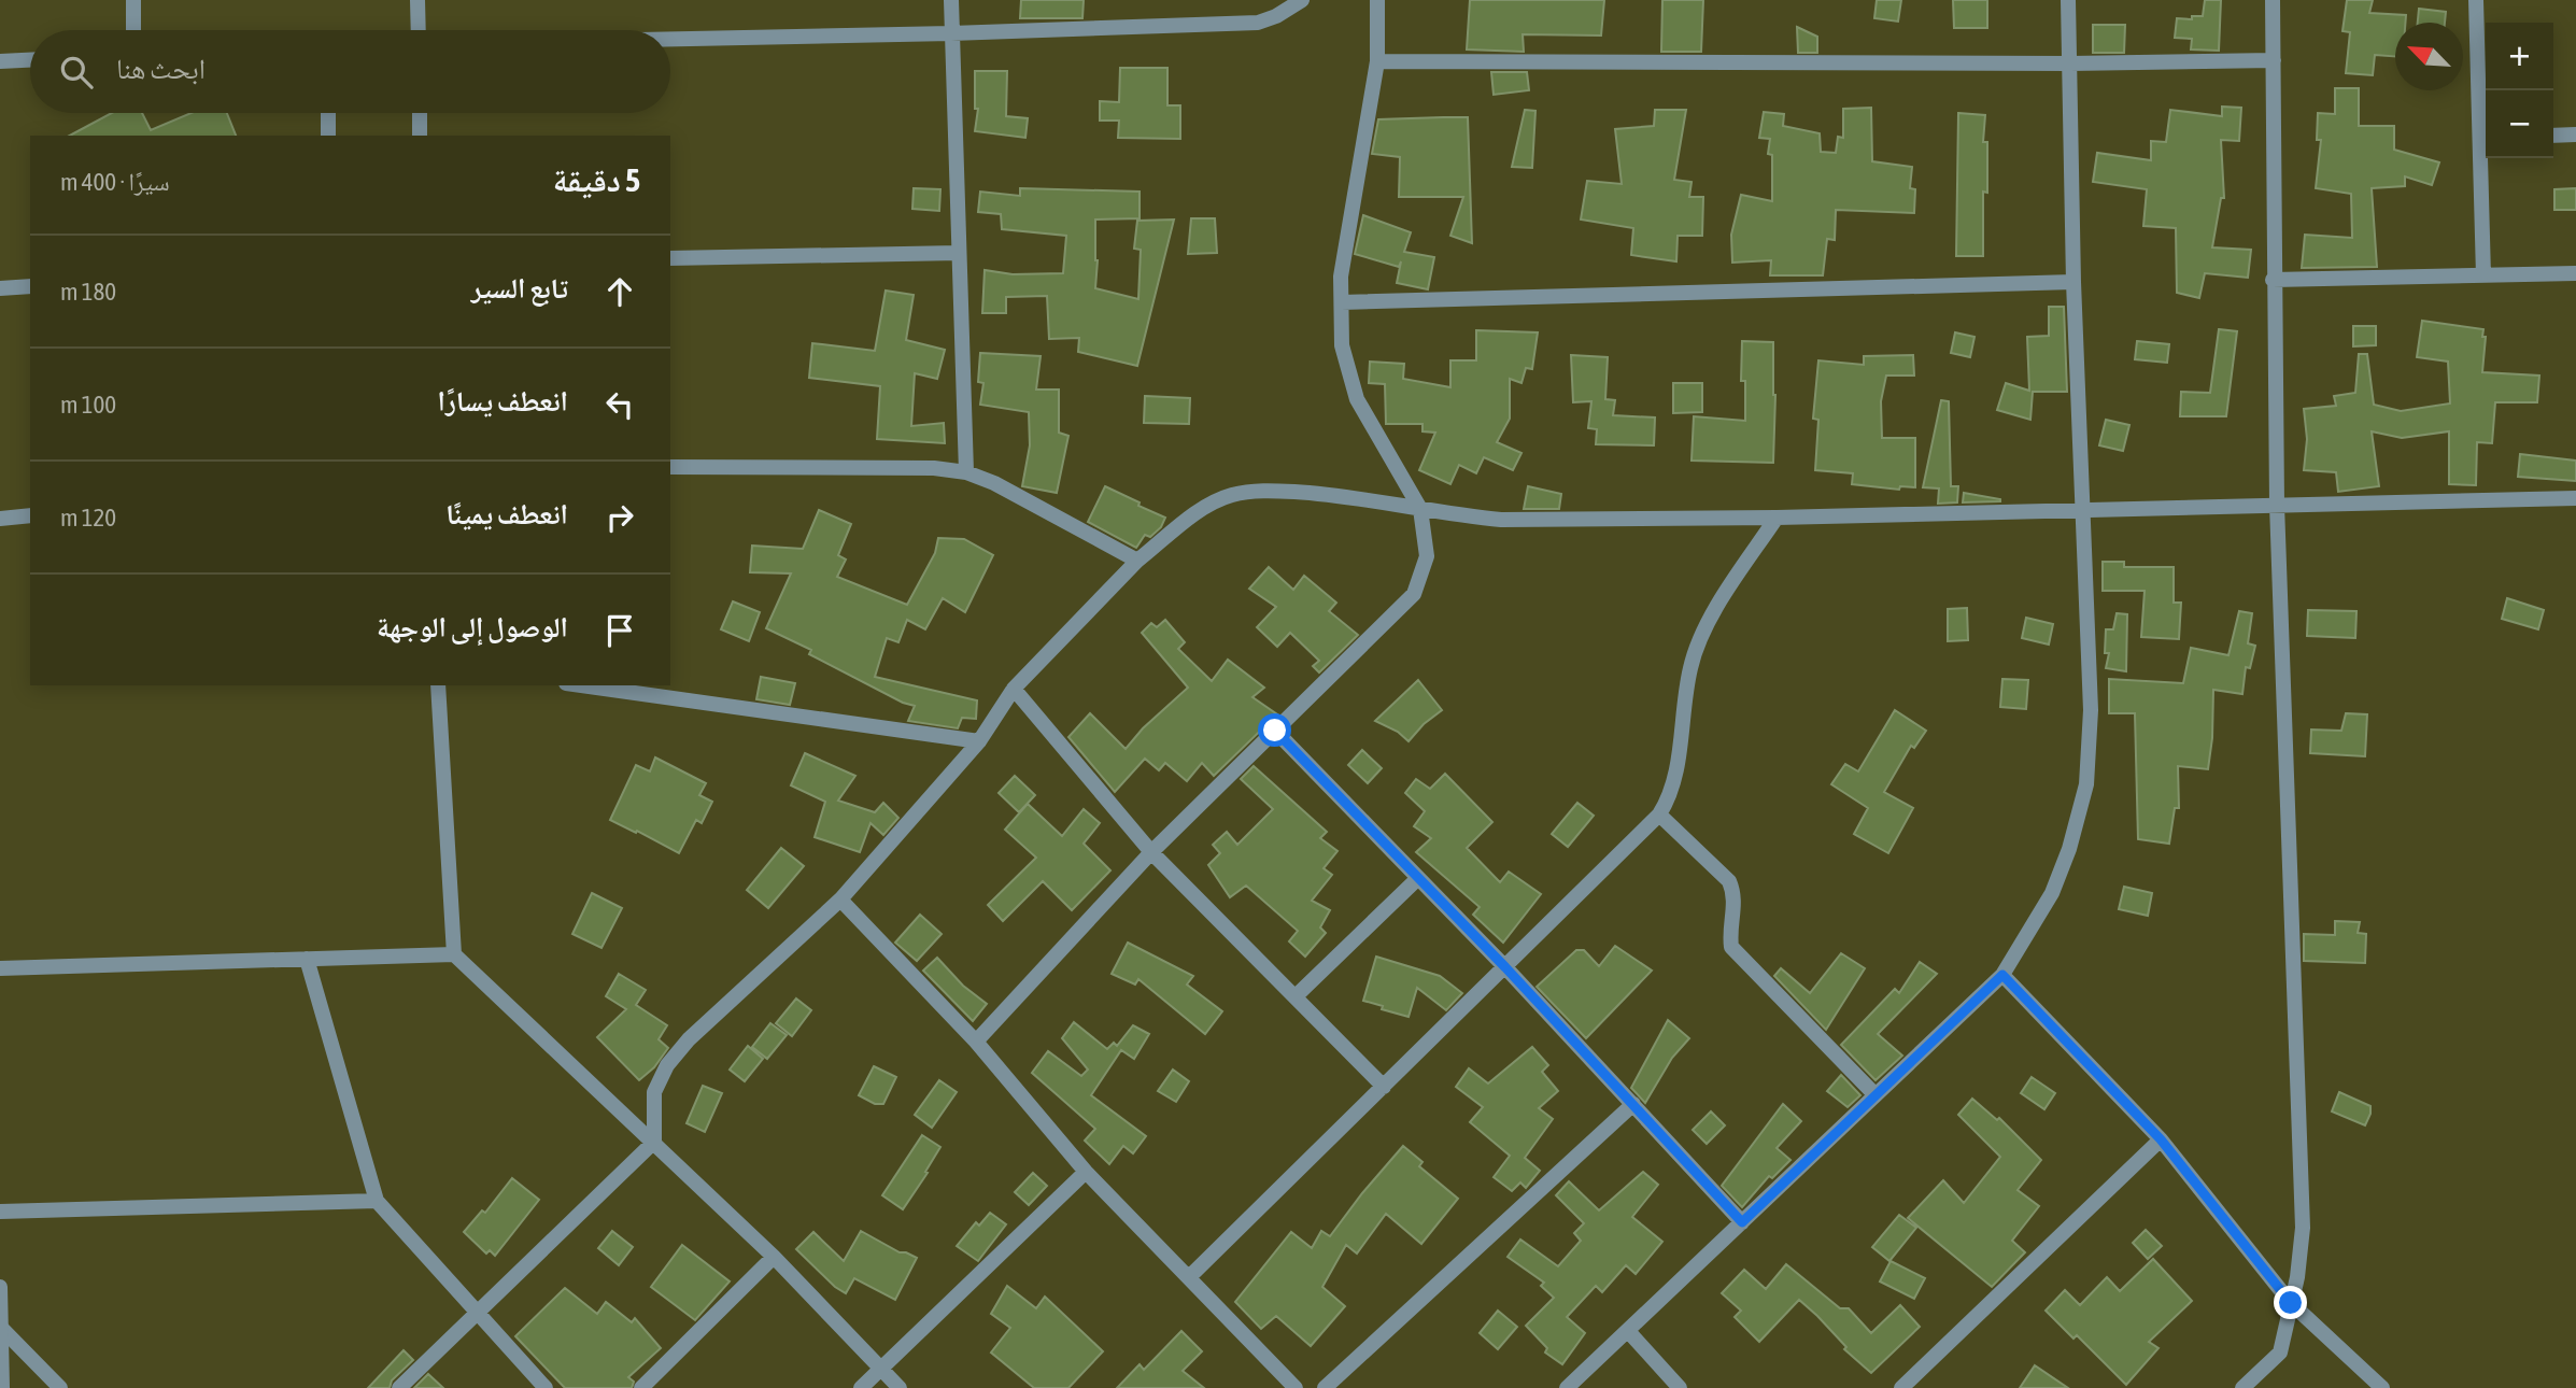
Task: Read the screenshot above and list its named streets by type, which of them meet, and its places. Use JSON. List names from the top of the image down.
{
  "north": "top left",
  "page": {
    "map_buttons": ["+", "−"],
    "search": "ابحث هنا",
    "heading": ["5 دقيقة", "سيرًا · 400 m"],
    "list": [
      ["تابع السير", "180 m"],
      ["انعطف يسارًا", "100 m"],
      ["انعطف يمينًا", "120 m"],
      "الوصول إلى الوجهة"
    ]
  }
}
